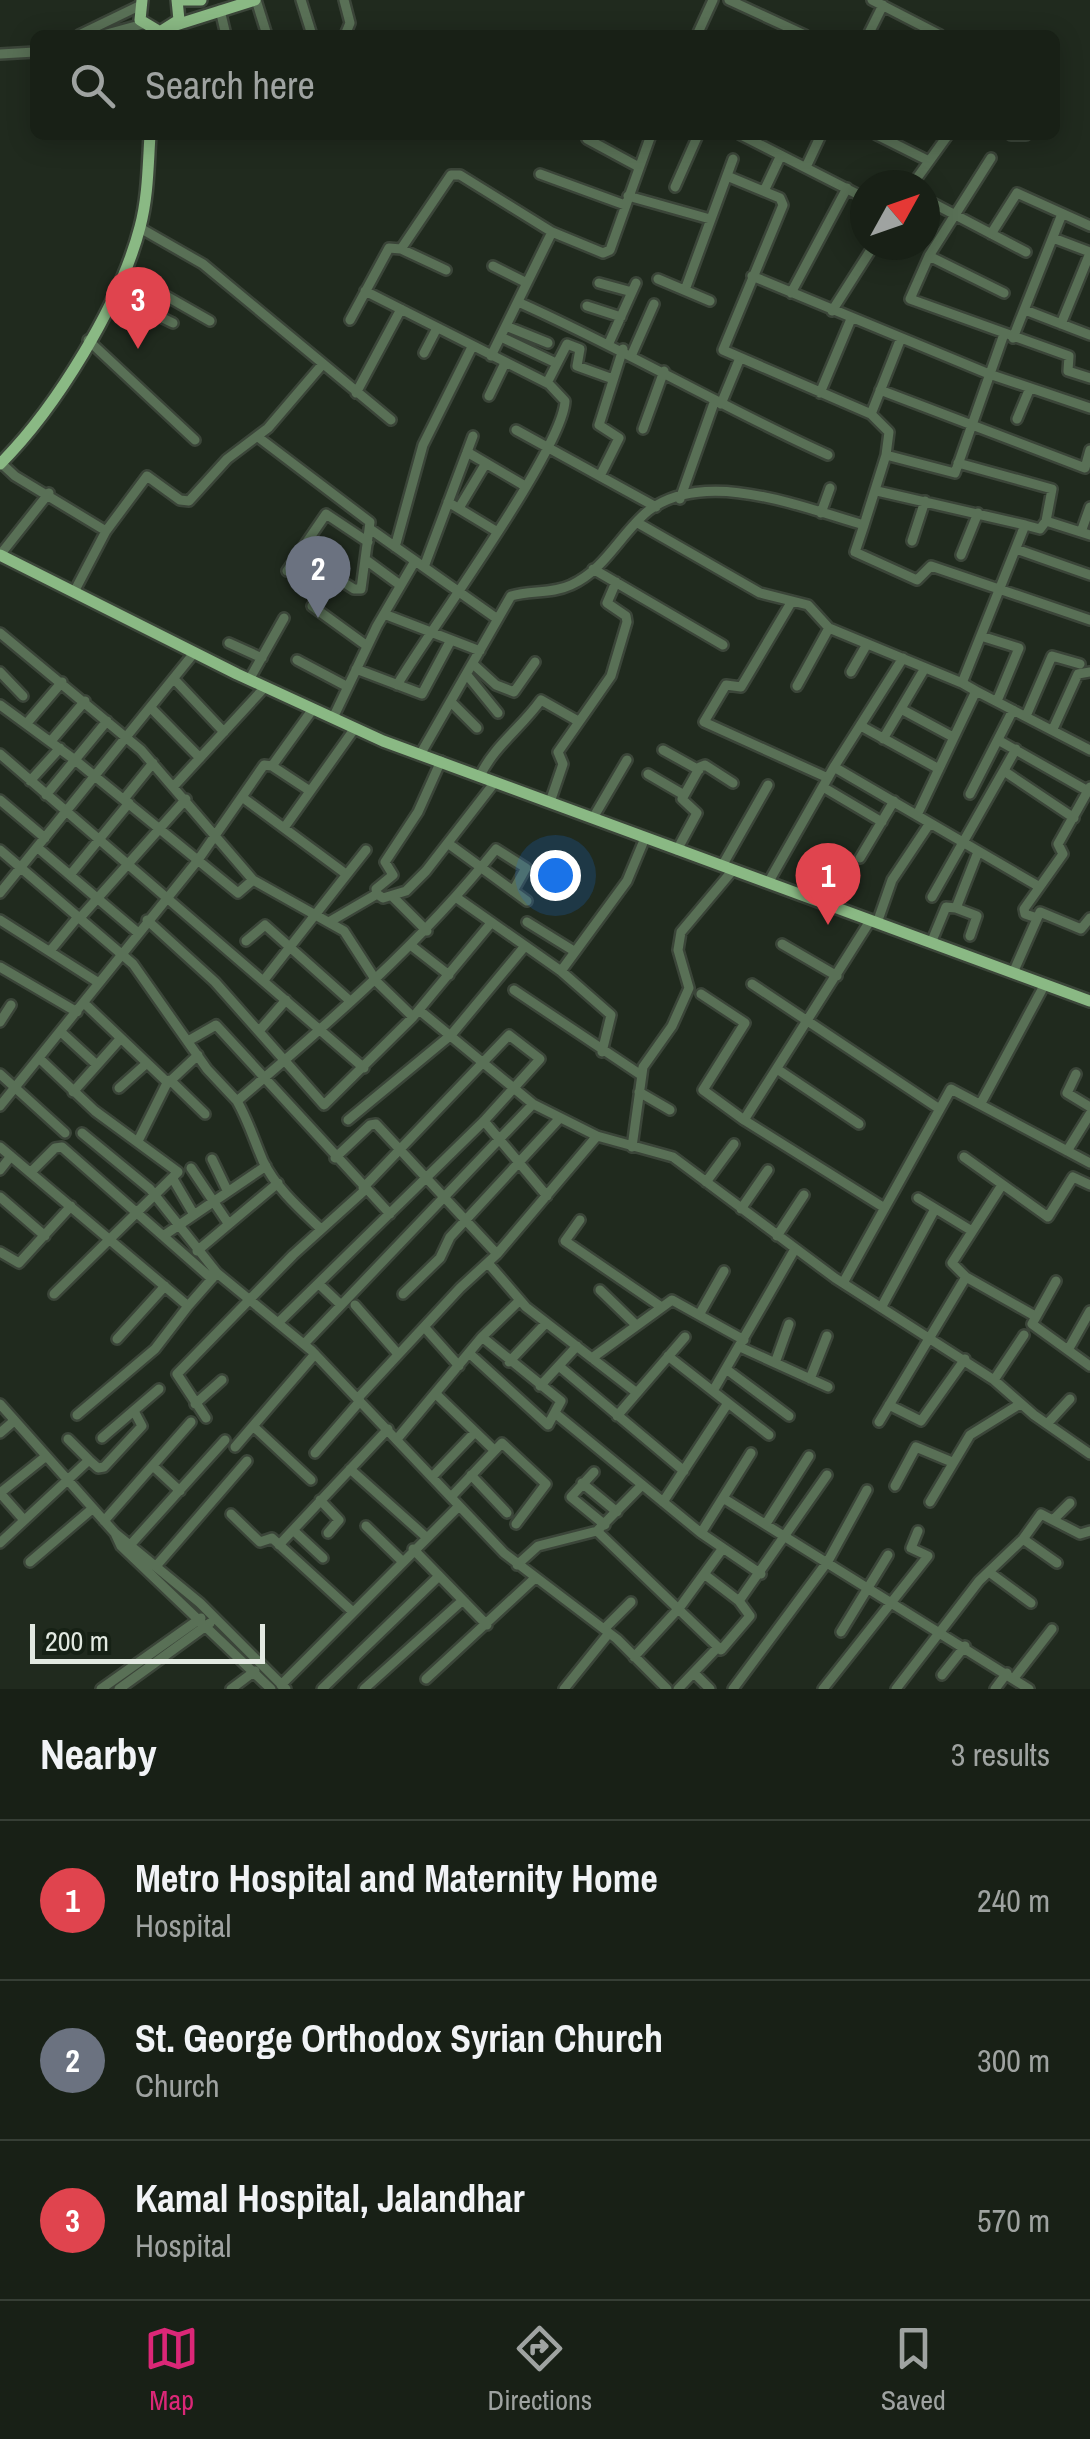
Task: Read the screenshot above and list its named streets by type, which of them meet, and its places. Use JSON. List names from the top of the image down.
{
  "scale_bar": "200 m",
  "north": "top right",
  "page": {
    "search": "Search here",
    "pins": ["3", "2", "1"],
    "scale": "200 m",
    "heading": ["Nearby", "3 results"],
    "list": [
      {
        "mark": "1",
        "name": "Metro Hospital and Maternity Home",
        "note": "Hospital",
        "value": "240 m"
      },
      {
        "mark": "2",
        "name": "St. George Orthodox Syrian Church",
        "note": "Church",
        "value": "300 m"
      },
      {
        "mark": "3",
        "name": "Kamal Hospital, Jalandhar",
        "note": "Hospital",
        "value": "570 m"
      }
    ],
    "nav": ["Map", "Directions", "Saved"]
  }
}
